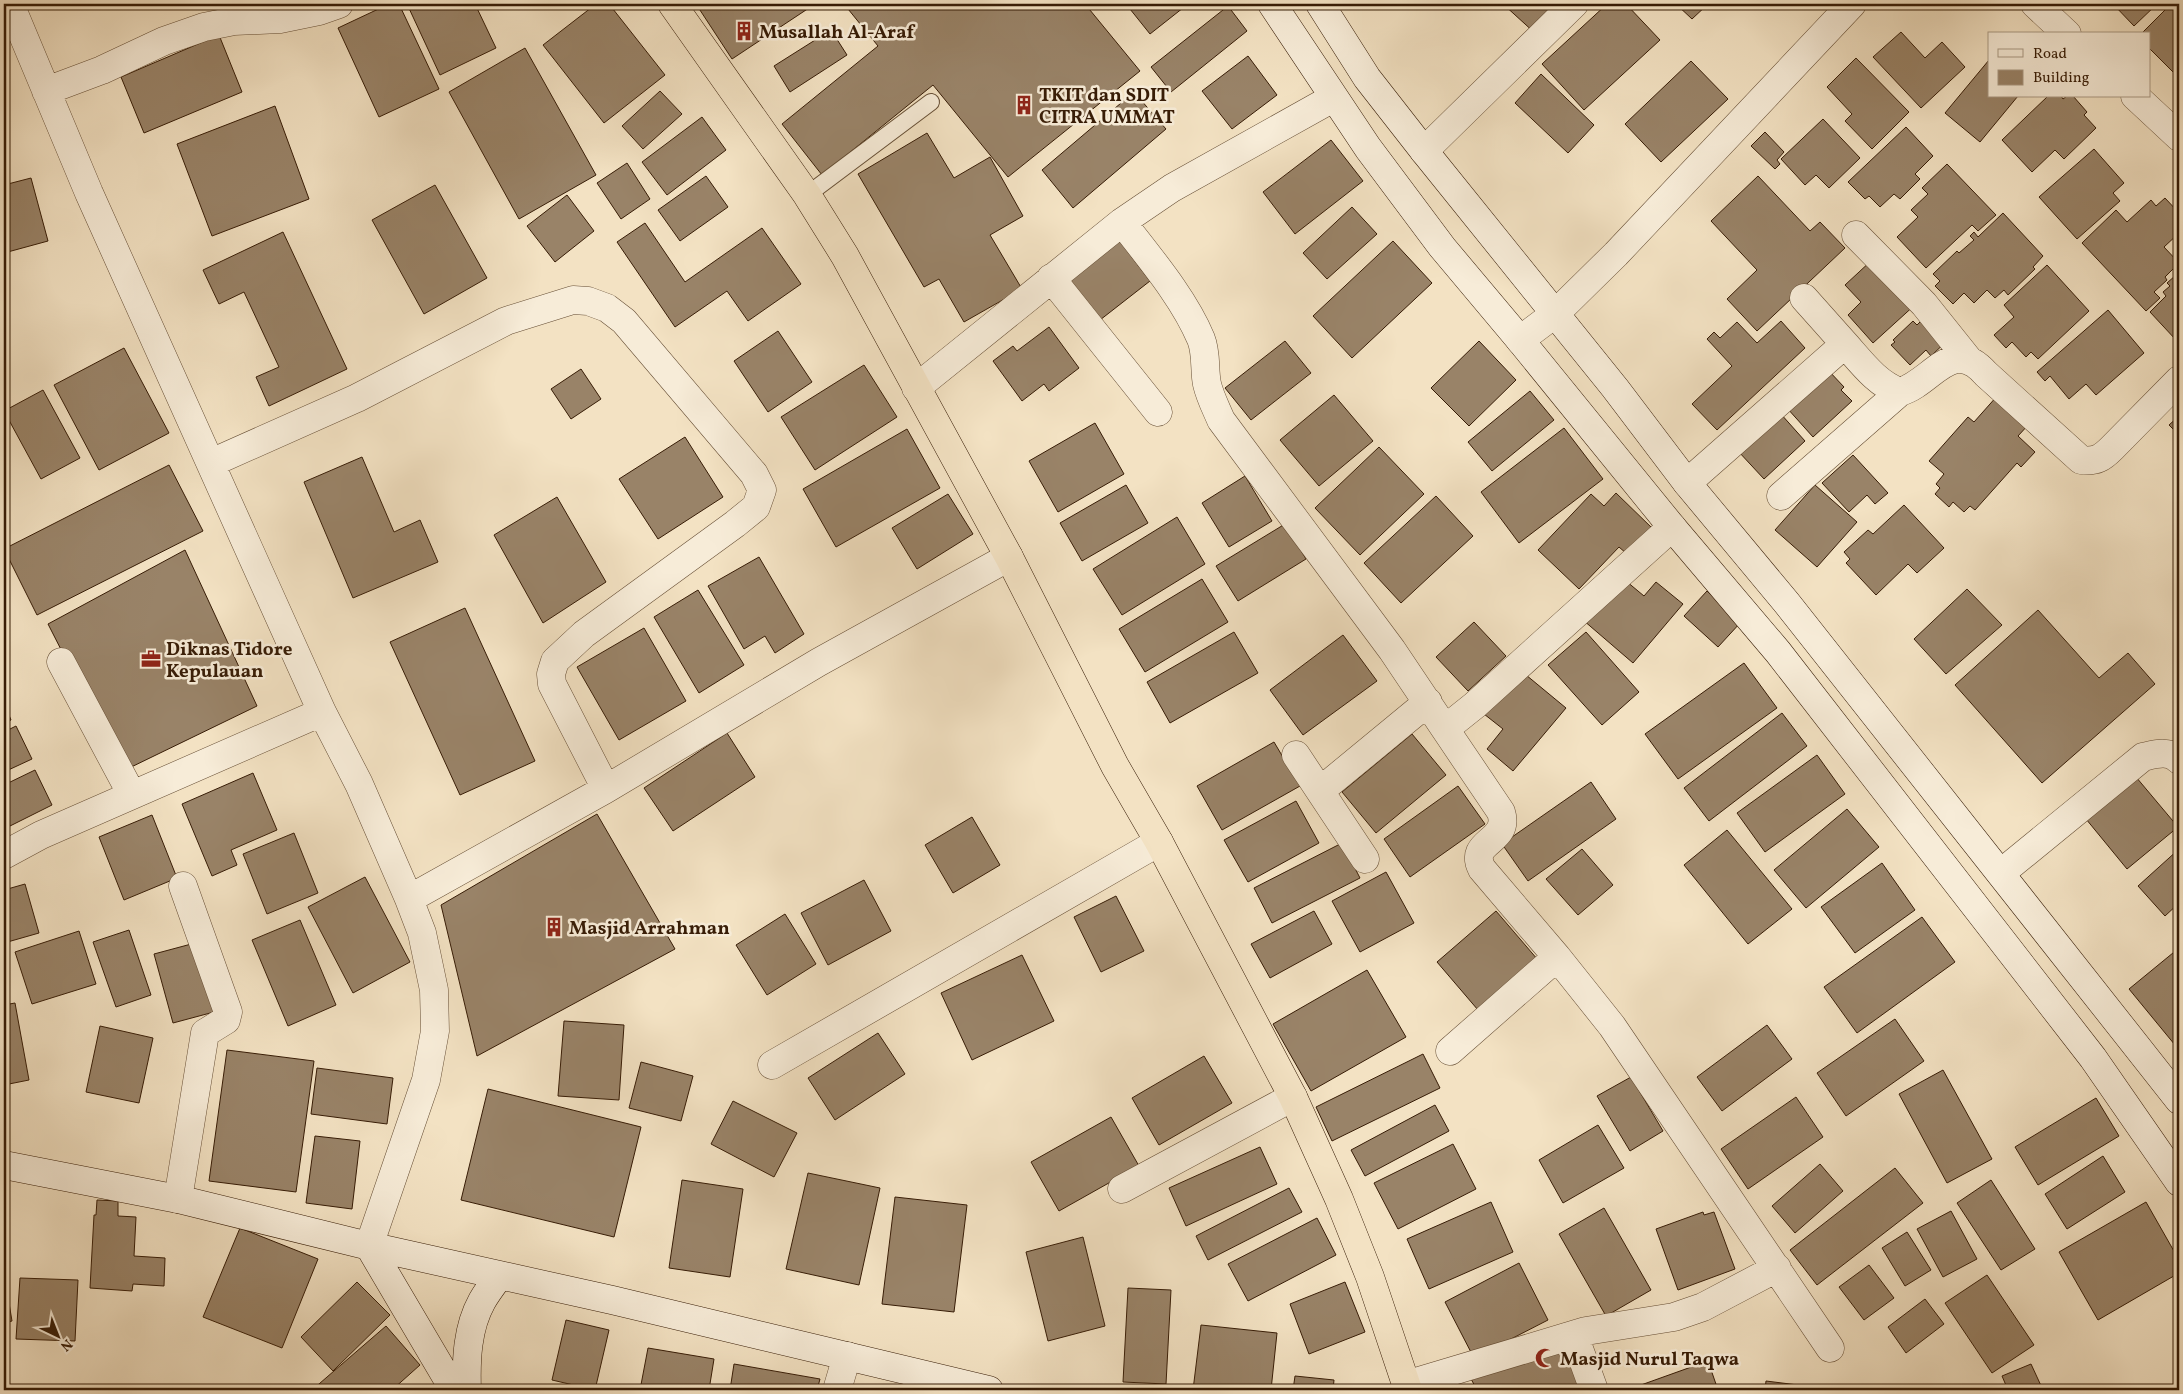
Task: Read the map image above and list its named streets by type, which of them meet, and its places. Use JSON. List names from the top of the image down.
{
  "places": {
    "building": ["Musallah Al-Araf", "TKIT dan SDIT CITRA UMMAT", "Masjid Arrahman"],
    "office": ["Diknas Tidore Kepulauan"],
    "mosque": ["Masjid Nurul Taqwa"]
  },
  "legend": ["Road", "Building"],
  "north": "bottom right"
}
